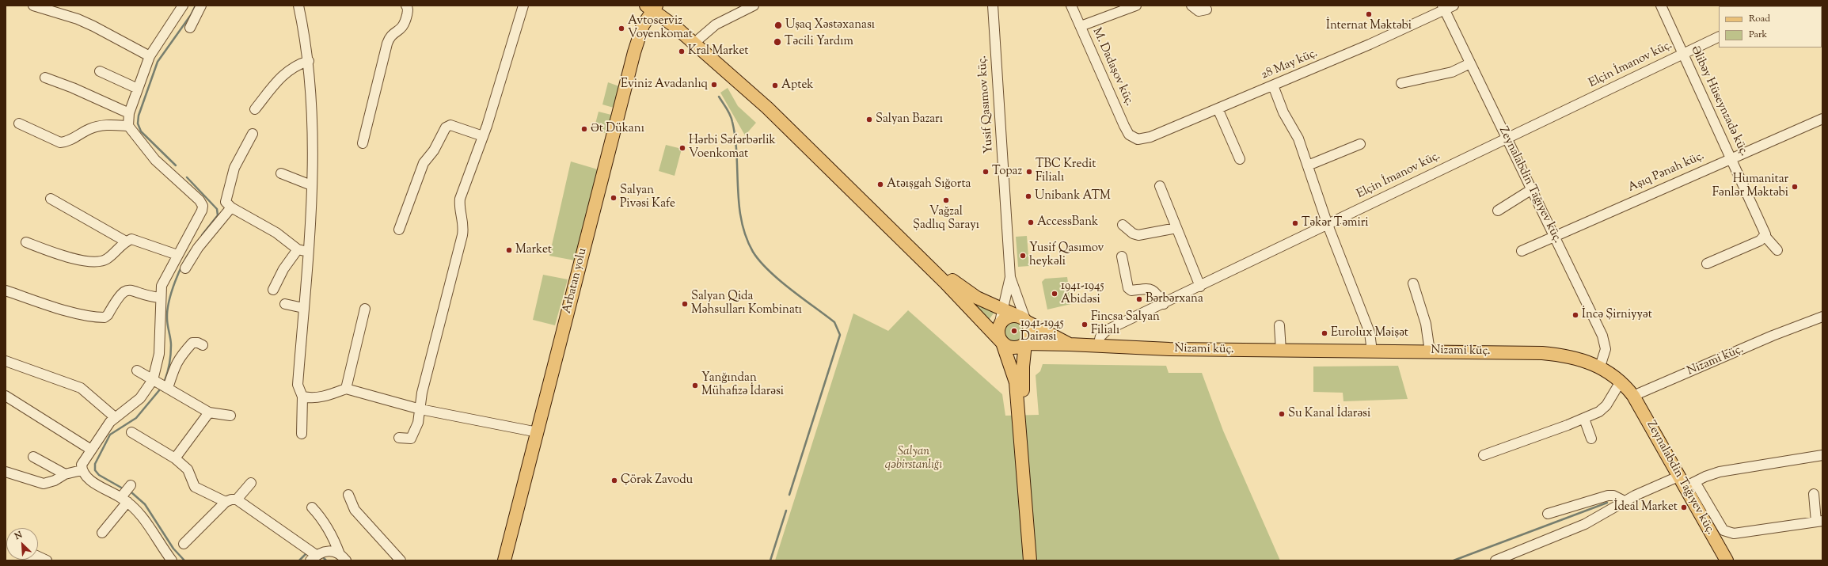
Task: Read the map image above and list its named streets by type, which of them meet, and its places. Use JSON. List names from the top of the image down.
{
  "streets": {
    "main road": ["Zeynalabdin Tağıyev küç.", "Arbatan yolu", "Nizami küç."],
    "street": [
      "28 May küç.",
      "Elçin İmanov küç.",
      "M. Dadaşov küç.",
      "Əlibəy Hüseynzadə küç.",
      "Yusif Qasımov küç.",
      "Aşıq Pənah küç."
    ]
  },
  "crossings": [
    ["28 May küç.", "M. Dadaşov küç."],
    ["28 May küç.", "Zeynalabdin Tağıyev küç."],
    ["Elçin İmanov küç.", "Əlibəy Hüseynzadə küç."],
    ["Elçin İmanov küç.", "Zeynalabdin Tağıyev küç."],
    ["Elçin İmanov küç.", "Nizami küç."],
    ["Əlibəy Hüseynzadə küç.", "Aşıq Pənah küç."],
    ["Aşıq Pənah küç.", "Zeynalabdin Tağıyev küç."],
    ["Zeynalabdin Tağıyev küç.", "Nizami küç."]
  ],
  "parks": ["Salyan qəbirstanlığı"],
  "places": [
    "İnternat Məktəbi",
    "Uşaq Xəstəxanası",
    "Avtoserviz Voyenkomat",
    "Təcili Yardım",
    "Kral Market",
    "Eviniz Avadanlıq",
    "Aptek",
    "Salyan Bazarı",
    "Ət Dükanı",
    "Hərbi Səfərbərlik Voenkomat",
    "Topaz",
    "TBC Kredit Filialı",
    "Atəışgah Sığorta",
    "Humanitar Fənlər Məktəbi",
    "Unibank ATM",
    "Salyan Pivəsi Kafe",
    "Vağzal Şadlıq Sarayı",
    "AccessBank",
    "Təkər Təmiri",
    "Market",
    "Yusif Qasımov heykəli",
    "1941-1945 Abidəsi",
    "Bərbərxana",
    "Salyan Qida Məhsulları Kombinatı",
    "İncə Şirniyyət",
    "Fincsa Salyan Filialı",
    "1941-1945 Dairəsi",
    "Eurolux Məişət",
    "Yanğından Mühafizə İdarəsi",
    "Su Kanal İdarəsi",
    "Çörək Zavodu",
    "İdeal Market"
  ],
  "legend": ["Road", "Park"],
  "north": "top left"
}
